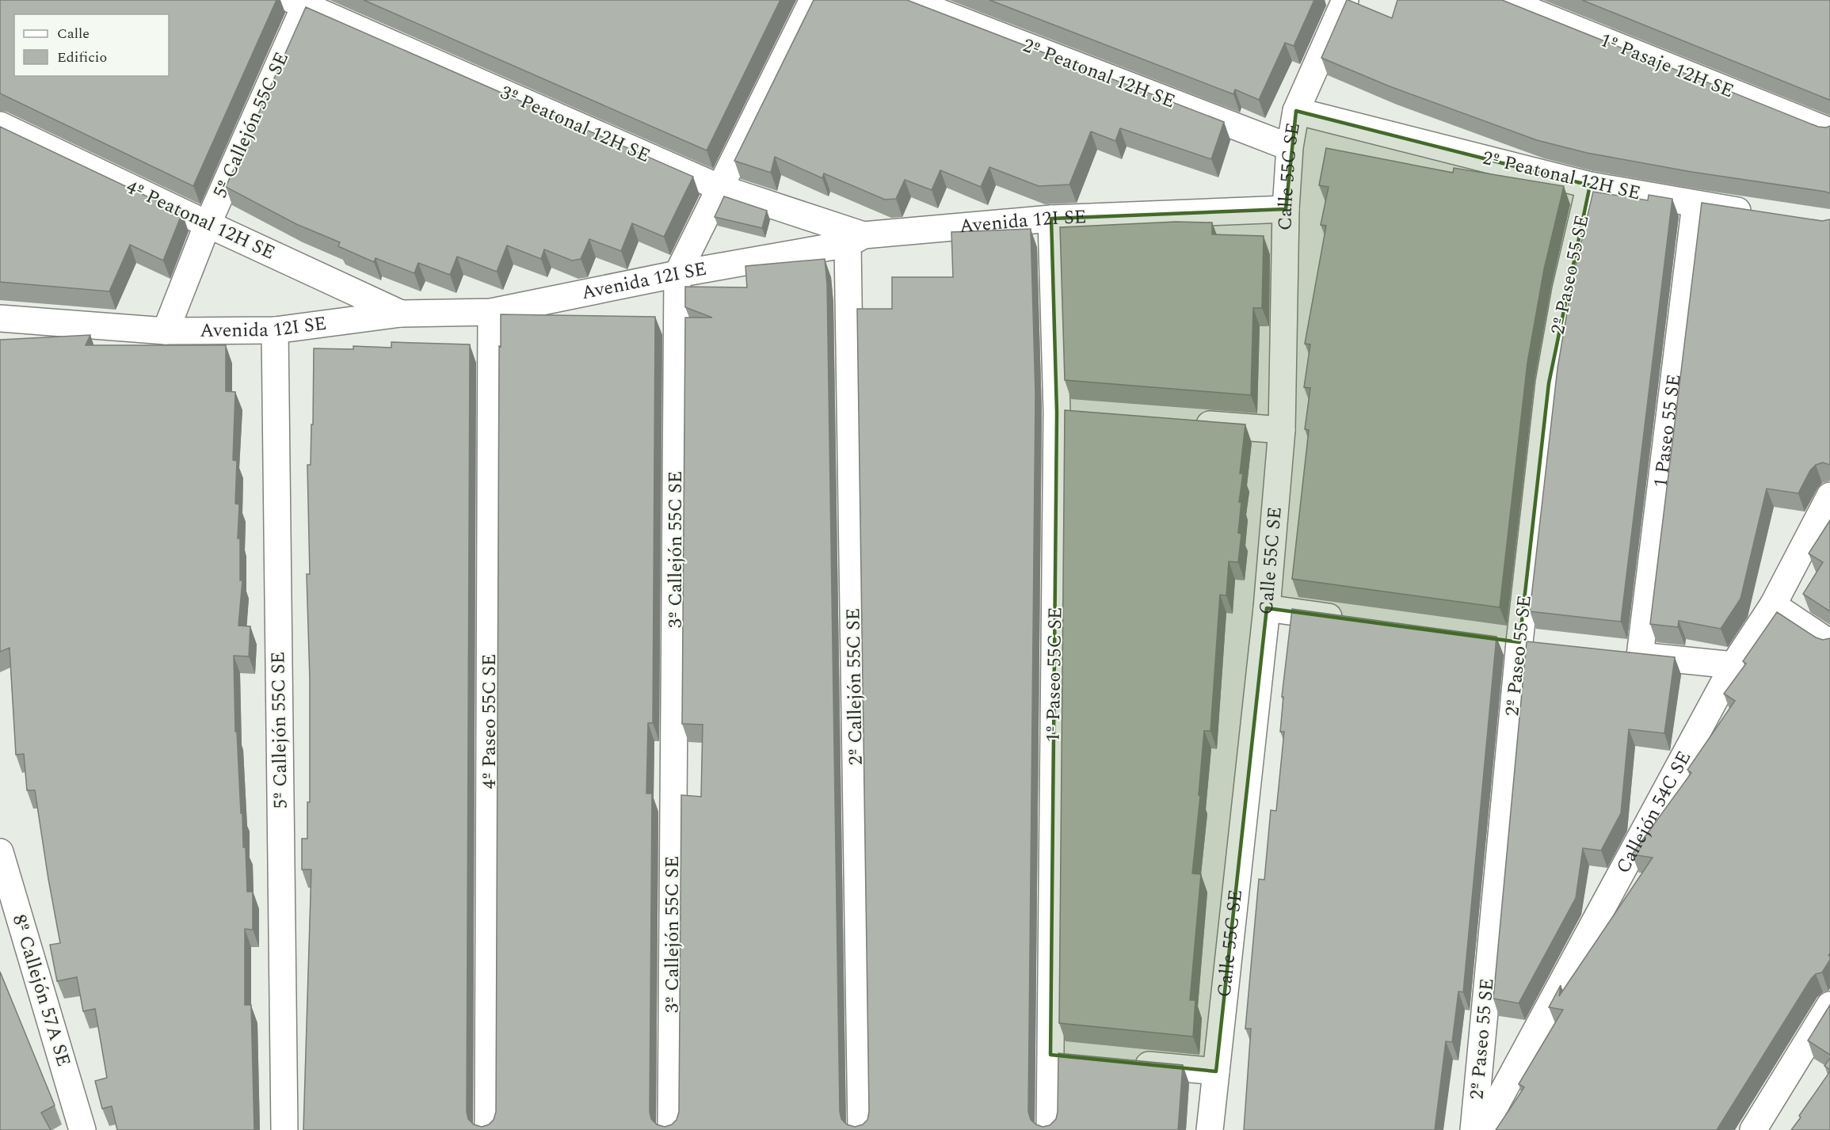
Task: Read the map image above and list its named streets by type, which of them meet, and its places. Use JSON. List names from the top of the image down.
{
  "streets": {
    "street": [
      "1º Pasaje 12H SE",
      "2º Peatonal 12H SE",
      "3º Peatonal 12H SE",
      "5º Callejón 55C SE",
      "Calle 55C SE",
      "4º Peatonal 12H SE",
      "Avenida 12I SE",
      "2º Paseo 55 SE",
      "1 Paseo 55 SE",
      "3º Callejón 55C SE",
      "1º Paseo 55C SE",
      "2º Callejón 55C SE",
      "4º Paseo 55C SE",
      "Callejón 54C SE",
      "8º Callejón 57A SE"
    ]
  },
  "crossings": [
    ["2º Peatonal 12H SE", "Calle 55C SE"],
    ["2º Peatonal 12H SE", "2º Paseo 55 SE"],
    ["2º Peatonal 12H SE", "1 Paseo 55 SE"],
    ["3º Peatonal 12H SE", "5º Callejón 55C SE"],
    ["3º Peatonal 12H SE", "Avenida 12I SE"],
    ["3º Peatonal 12H SE", "3º Callejón 55C SE"],
    ["3º Peatonal 12H SE", "2º Callejón 55C SE"],
    ["5º Callejón 55C SE", "4º Peatonal 12H SE"],
    ["5º Callejón 55C SE", "Avenida 12I SE"],
    ["Calle 55C SE", "Avenida 12I SE"],
    ["4º Peatonal 12H SE", "Avenida 12I SE"],
    ["Avenida 12I SE", "3º Callejón 55C SE"],
    ["Avenida 12I SE", "1º Paseo 55C SE"],
    ["Avenida 12I SE", "2º Callejón 55C SE"],
    ["Avenida 12I SE", "4º Paseo 55C SE"],
    ["1 Paseo 55 SE", "Callejón 54C SE"]
  ],
  "legend": ["Calle", "Edificio"]
}
